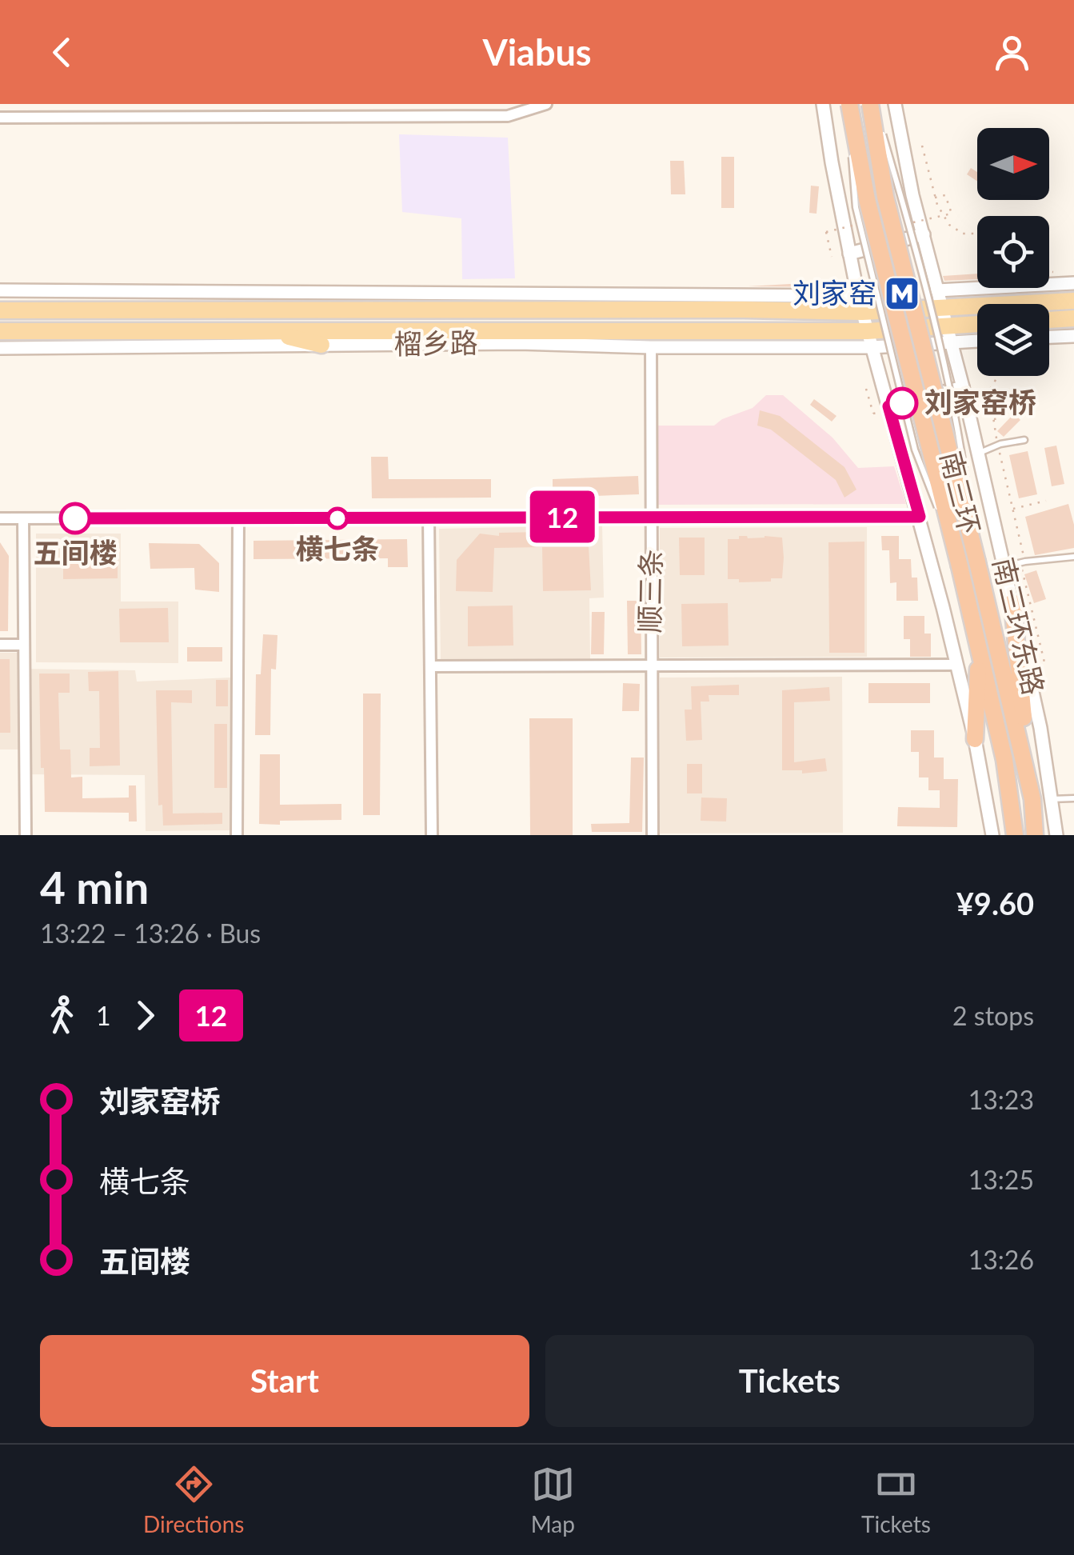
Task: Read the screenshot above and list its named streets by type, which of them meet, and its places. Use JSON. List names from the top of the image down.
{
  "streets": {
    "highway": ["南三环"],
    "main road": ["榴乡路"],
    "street": ["顺三条", "南三环东路"]
  },
  "crossings": [
    ["榴乡路", "顺三条"]
  ],
  "places": {
    "metro station": ["刘家窑"],
    "other": ["刘家窑桥", "五间楼", "横七条"]
  },
  "lines": ["bus line 12"],
  "north": "right",
  "page": {
    "header": "Viabus",
    "on_map": "12",
    "heading": ["4 min", "13:22 – 13:26 · Bus", "¥9.60"],
    "legs": ["1", "12", "2 stops"],
    "list": [
      {
        "name": "刘家窑桥",
        "value": "13:23"
      },
      {
        "name": "横七条",
        "value": "13:25"
      },
      {
        "name": "五间楼",
        "value": "13:26"
      }
    ],
    "buttons": ["Start", "Tickets"],
    "tabs": ["Directions", "Map", "Tickets"]
  }
}
